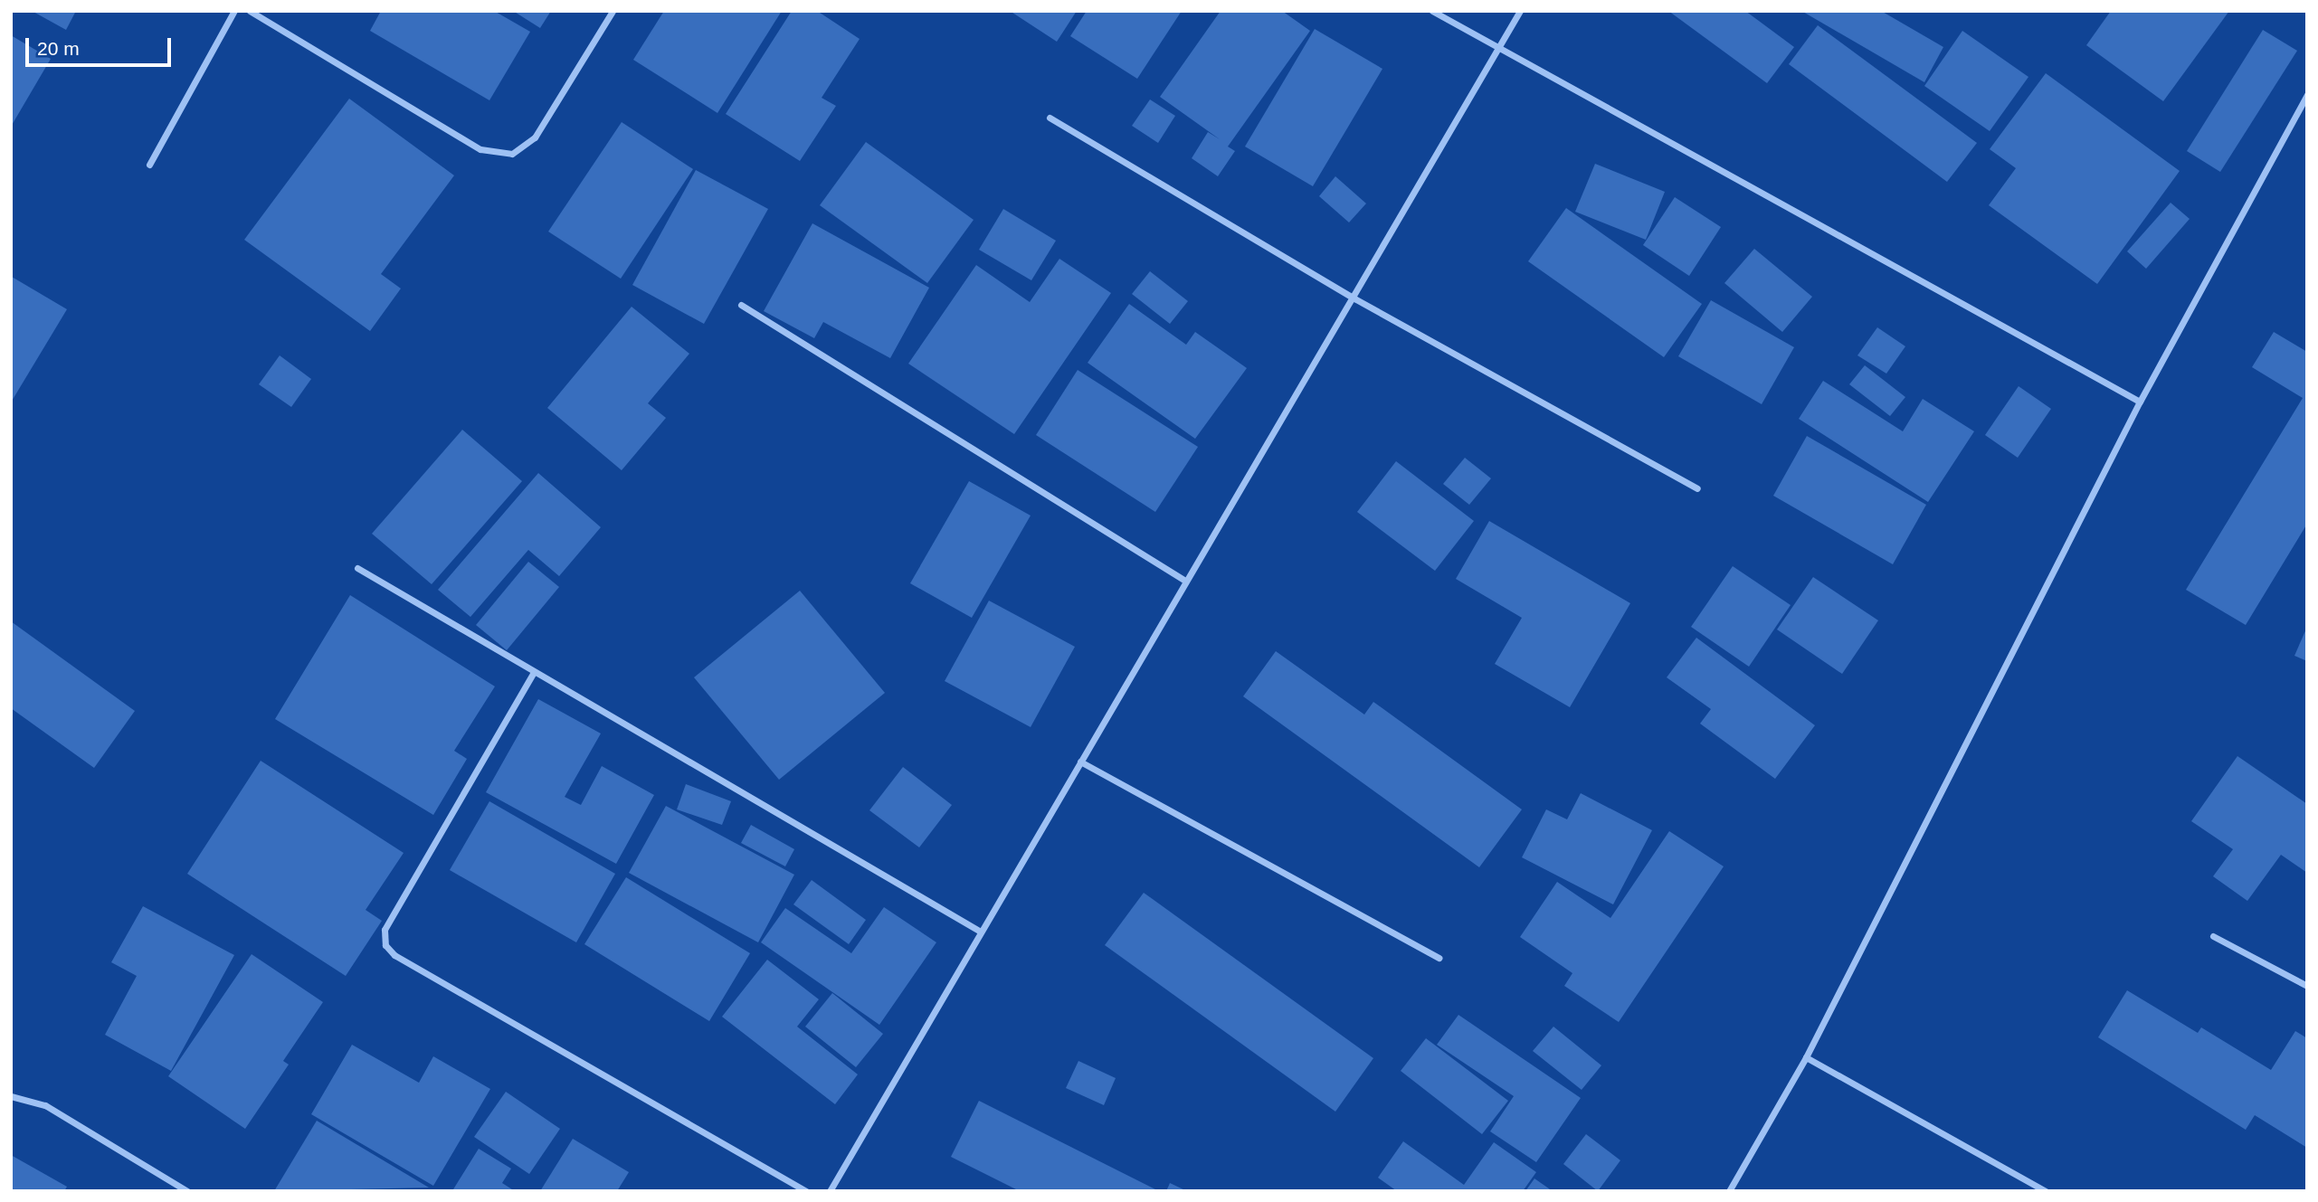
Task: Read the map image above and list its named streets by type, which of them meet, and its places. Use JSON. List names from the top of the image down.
{
  "scale_bar": "20 m"
}
